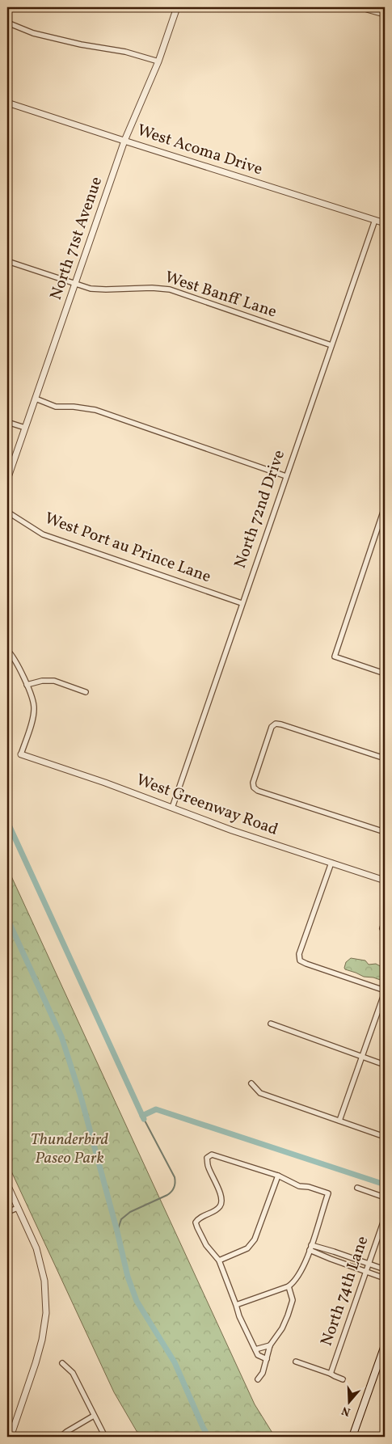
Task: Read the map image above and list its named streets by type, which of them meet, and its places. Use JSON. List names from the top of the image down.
{
  "streets": {
    "street": [
      "West Acoma Drive",
      "North 71st Avenue",
      "West Banff Lane",
      "North 72nd Drive",
      "West Port au Prince Lane",
      "West Greenway Road",
      "North 74th Lane"
    ]
  },
  "crossings": [
    ["West Acoma Drive", "North 71st Avenue"],
    ["West Acoma Drive", "North 72nd Drive"],
    ["North 71st Avenue", "West Banff Lane"],
    ["West Banff Lane", "North 72nd Drive"],
    ["North 72nd Drive", "West Port au Prince Lane"],
    ["North 72nd Drive", "West Greenway Road"]
  ],
  "parks": ["Thunderbird Paseo Park"],
  "north": "bottom"
}
